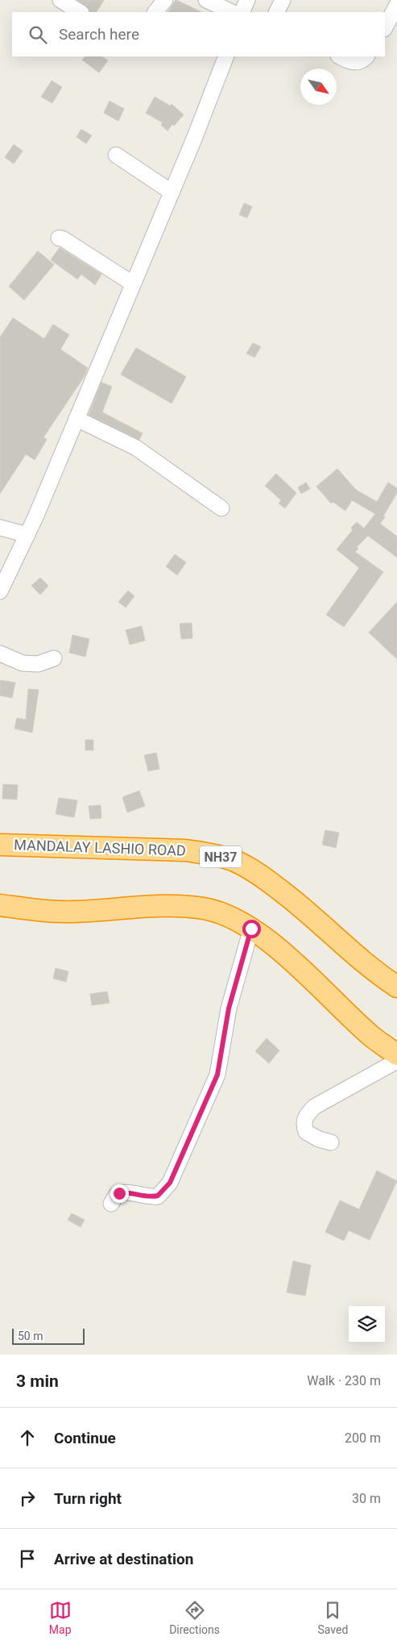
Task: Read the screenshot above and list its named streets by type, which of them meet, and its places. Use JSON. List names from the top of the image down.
{
  "streets": {
    "highway": ["MANDALAY LASHIO ROAD", "NH37"]
  },
  "scale_bar": "50 m",
  "north": "bottom right",
  "page": {
    "search": "Search here",
    "scale": "50 m",
    "heading": ["3 min", "Walk · 230 m"],
    "list": [
      ["Continue", "200 m"],
      ["Turn right", "30 m"],
      "Arrive at destination"
    ],
    "nav": ["Map", "Directions", "Saved"]
  }
}
